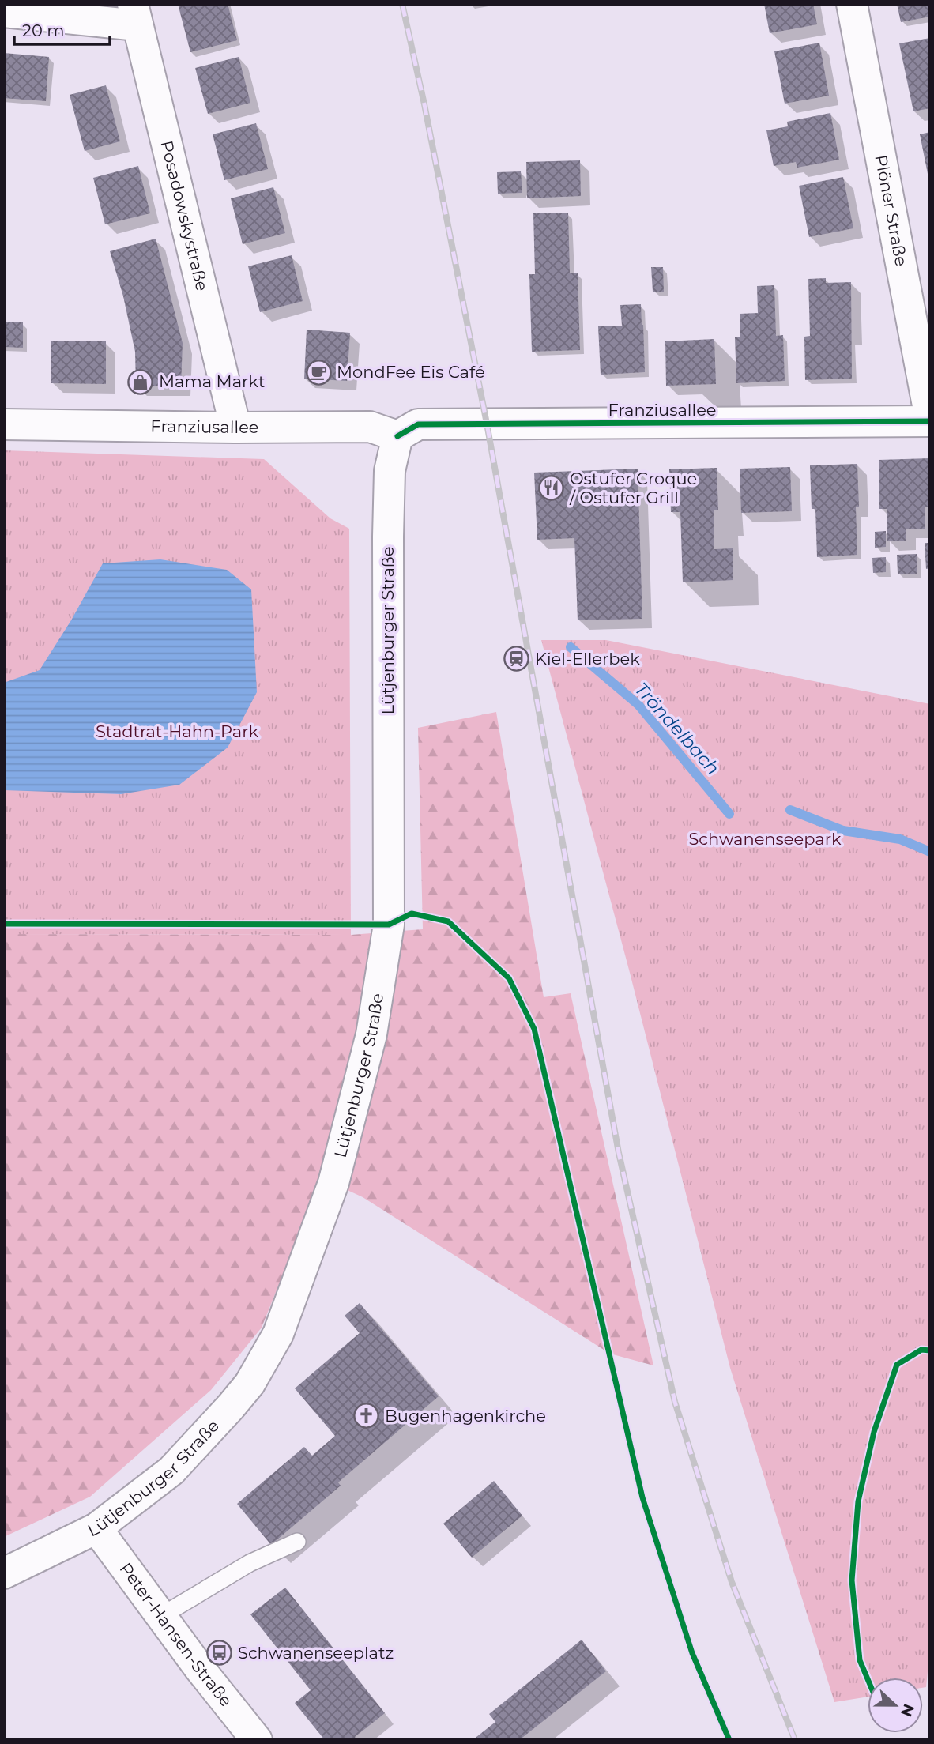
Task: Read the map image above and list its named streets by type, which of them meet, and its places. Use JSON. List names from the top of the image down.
{
  "streets": {
    "street": [
      "Plöner Straße",
      "Posadowskystraße",
      "Franziusallee",
      "Lütjenburger Straße",
      "Peter-Hansen-Straße"
    ]
  },
  "crossings": [
    ["Plöner Straße", "Franziusallee"],
    ["Posadowskystraße", "Franziusallee"],
    ["Franziusallee", "Lütjenburger Straße"],
    ["Lütjenburger Straße", "Peter-Hansen-Straße"]
  ],
  "water": ["Tröndelbach"],
  "parks": ["Stadtrat-Hahn-Park", "Schwanenseepark"],
  "places": {
    "cafe": ["MondFee Eis Café"],
    "shop": ["Mama Markt"],
    "restaurant": ["Ostufer Croque / Ostufer Grill"],
    "station": ["Kiel-Ellerbek"],
    "church": ["Bugenhagenkirche"],
    "bus stop": ["Schwanenseeplatz"]
  },
  "scale_bar": "20 m",
  "north": "right"
}
